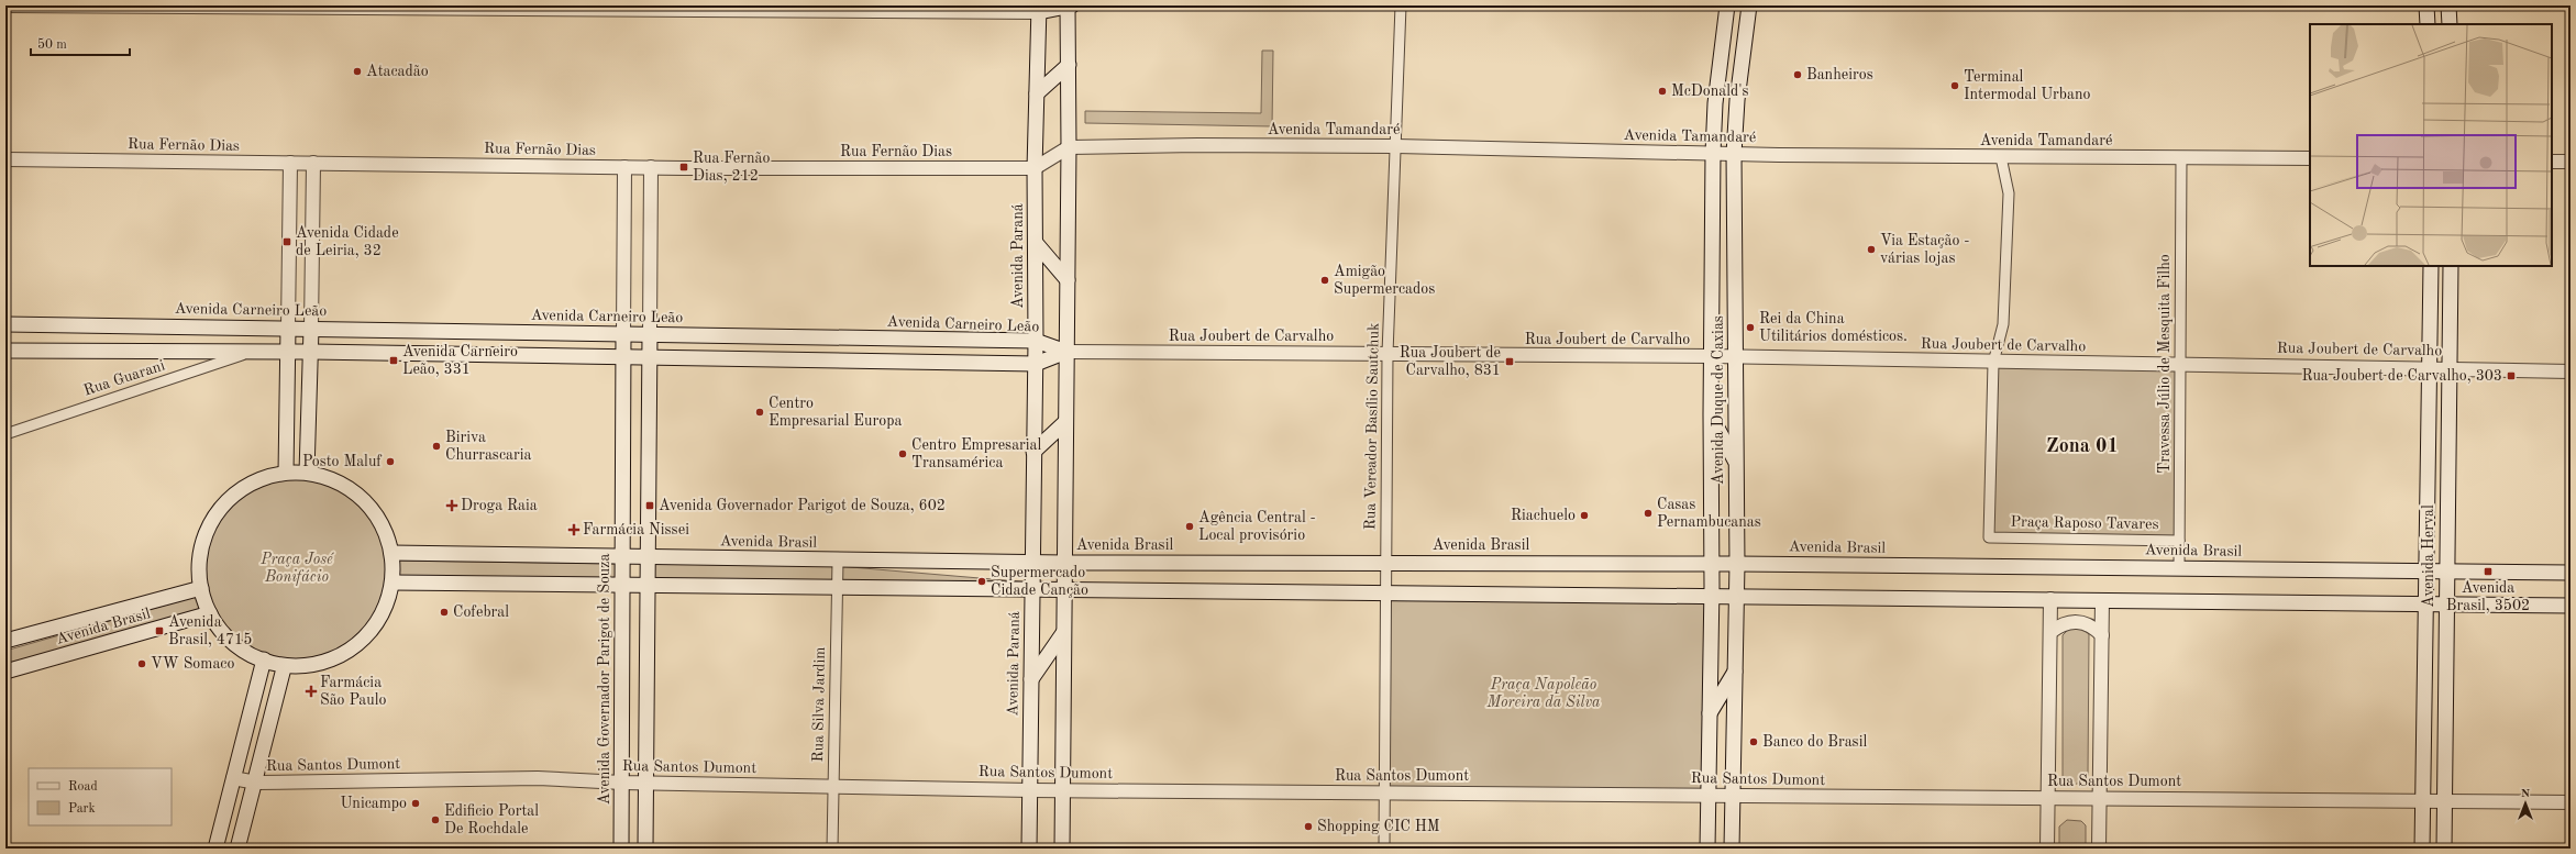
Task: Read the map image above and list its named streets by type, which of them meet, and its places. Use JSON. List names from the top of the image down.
{
  "streets": {
    "main road": [
      "Avenida Paraná",
      "Avenida Carneiro Leão",
      "Avenida Duque de Caxias",
      "Avenida Brasil",
      "Avenida Herval",
      "Avenida Governador Parigot de Souza"
    ],
    "street": [
      "Avenida Tamandaré",
      "Rua Fernão Dias",
      "Rua Joubert de Carvalho",
      "Travessa Júlio de Mesquita Filho",
      "Rua Guarani",
      "Rua Vereador Basílio Sautchuk",
      "Praça Raposo Tavares",
      "Rua Silva Jardim",
      "Rua Santos Dumont"
    ]
  },
  "crossings": [
    ["Avenida Tamandaré", "Travessa Júlio de Mesquita Filho"],
    ["Avenida Tamandaré", "Avenida Duque de Caxias"],
    ["Avenida Tamandaré", "Rua Vereador Basílio Sautchuk"],
    ["Rua Fernão Dias", "Avenida Paraná"],
    ["Rua Fernão Dias", "Avenida Governador Parigot de Souza"],
    ["Avenida Paraná", "Avenida Carneiro Leão"],
    ["Avenida Paraná", "Avenida Brasil"],
    ["Avenida Paraná", "Rua Santos Dumont"],
    ["Avenida Carneiro Leão", "Rua Joubert de Carvalho"],
    ["Avenida Carneiro Leão", "Avenida Governador Parigot de Souza"],
    ["Rua Joubert de Carvalho", "Travessa Júlio de Mesquita Filho"],
    ["Rua Joubert de Carvalho", "Avenida Duque de Caxias"],
    ["Rua Joubert de Carvalho", "Rua Vereador Basílio Sautchuk"],
    ["Rua Joubert de Carvalho", "Praça Raposo Tavares"],
    ["Rua Joubert de Carvalho", "Avenida Herval"],
    ["Travessa Júlio de Mesquita Filho", "Praça Raposo Tavares"],
    ["Travessa Júlio de Mesquita Filho", "Avenida Brasil"],
    ["Avenida Duque de Caxias", "Avenida Brasil"],
    ["Avenida Duque de Caxias", "Rua Santos Dumont"],
    ["Rua Vereador Basílio Sautchuk", "Avenida Brasil"],
    ["Rua Vereador Basílio Sautchuk", "Rua Santos Dumont"],
    ["Avenida Brasil", "Avenida Herval"],
    ["Avenida Brasil", "Avenida Governador Parigot de Souza"],
    ["Avenida Brasil", "Rua Silva Jardim"],
    ["Avenida Herval", "Rua Santos Dumont"],
    ["Avenida Governador Parigot de Souza", "Rua Santos Dumont"],
    ["Rua Silva Jardim", "Rua Santos Dumont"]
  ],
  "districts": ["Zona 01"],
  "parks": ["Praça José Bonifácio", "Praça Napoleão Moreira da Silva"],
  "places": {
    "other": [
      "Atacadão",
      "Banheiros",
      "Terminal Intermodal Urbano",
      "McDonald's",
      "Via Estação - várias lojas",
      "Amigão Supermercados",
      "Rei da China Utilitários domésticos.",
      "Centro Empresarial Europa",
      "Biriva Churrascaria",
      "Centro Empresarial Transamérica",
      "Posto Maluf",
      "Casas Pernambucanas",
      "Riachuelo",
      "Agência Central - Local provisório",
      "Supermercado Cidade Canção",
      "Cofebral",
      "VW Somaco",
      "Banco do Brasil",
      "Unicampo",
      "Edificio Portal De Rochdale",
      "Shopping CIC HM"
    ],
    "transit": [
      "Rua Fernão Dias, 212",
      "Avenida Cidade de Leiria, 32",
      "Avenida Carneiro Leão, 331",
      "Rua Joubert de Carvalho, 831",
      "Rua Joubert de Carvalho, 303",
      "Avenida Governador Parigot de Souza, 602",
      "Avenida Brasil, 3502",
      "Avenida Brasil, 4715"
    ],
    "health": ["Droga Raia", "Farmácia Nissei", "Farmácia São Paulo"]
  },
  "legend": ["Road", "Park"],
  "scale_bar": "50 m",
  "north": "top"
}
